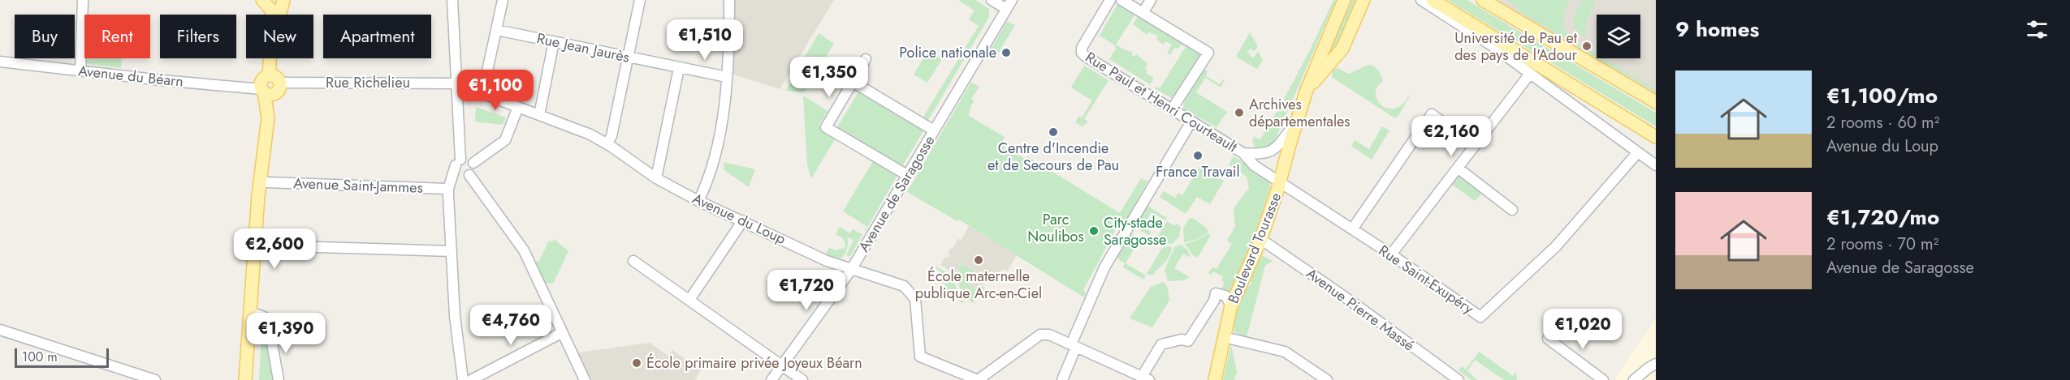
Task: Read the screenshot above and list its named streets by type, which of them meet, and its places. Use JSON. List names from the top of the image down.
{
  "streets": {
    "main road": ["Boulevard Tourasse"],
    "street": [
      "Rue Jean Jaurès",
      "Avenue du Béarn",
      "Rue Richelieu",
      "Rue Paul et Henri Courteault",
      "Avenue Saint-Jammes",
      "Avenue de Saragosse",
      "Avenue du Loup",
      "Rue Saint-Exupéry",
      "Avenue Pierre Massé"
    ]
  },
  "crossings": [
    ["Avenue du Béarn", "Rue Richelieu"],
    ["Rue Richelieu", "Avenue du Loup"],
    ["Rue Paul et Henri Courteault", "Boulevard Tourasse"],
    ["Rue Paul et Henri Courteault", "Rue Saint-Exupéry"],
    ["Avenue de Saragosse", "Avenue du Loup"],
    ["Boulevard Tourasse", "Rue Saint-Exupéry"],
    ["Boulevard Tourasse", "Avenue Pierre Massé"]
  ],
  "parks": ["Parc Noulibos"],
  "places": [
    "Université de Pau et des pays de l'Adour",
    "Police nationale",
    "Archives départementales",
    "Centre d'Incendie et de Secours de Pau",
    "France Travail",
    "City-stade Saragosse",
    "École maternelle publique Arc-en-Ciel",
    "École primaire privée Joyeux Béarn"
  ],
  "scale_bar": "100 m",
  "page": {
    "heading": "9 homes",
    "chip": [
      "Buy",
      "Rent",
      "Filters",
      "New",
      "Apartment"
    ],
    "price": [
      "€1,510",
      "€1,350",
      "€1,100",
      "€2,160",
      "€2,600",
      "€1,720",
      "€4,760",
      "€1,020",
      "€1,390"
    ],
    "list": [
      {
        "name": "€1,100/mo",
        "note": "2 rooms · 60 m² · Avenue du Loup"
      },
      {
        "name": "€1,720/mo",
        "note": "2 rooms · 70 m² · Avenue de Saragosse"
      }
    ],
    "scale": "100 m"
  }
}
